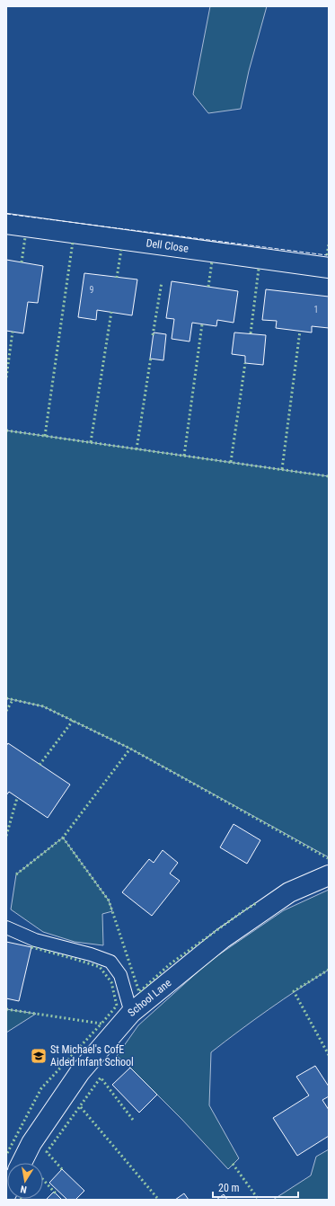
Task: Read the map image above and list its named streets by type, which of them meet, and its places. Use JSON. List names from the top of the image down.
{
  "streets": {
    "street": ["Dell Close", "School Lane"]
  },
  "places": {
    "school or university": ["St Michael's CofE Aided Infant School"]
  },
  "house_numbers": ["9", "1"],
  "scale_bar": "20 m",
  "north": "bottom"
}
